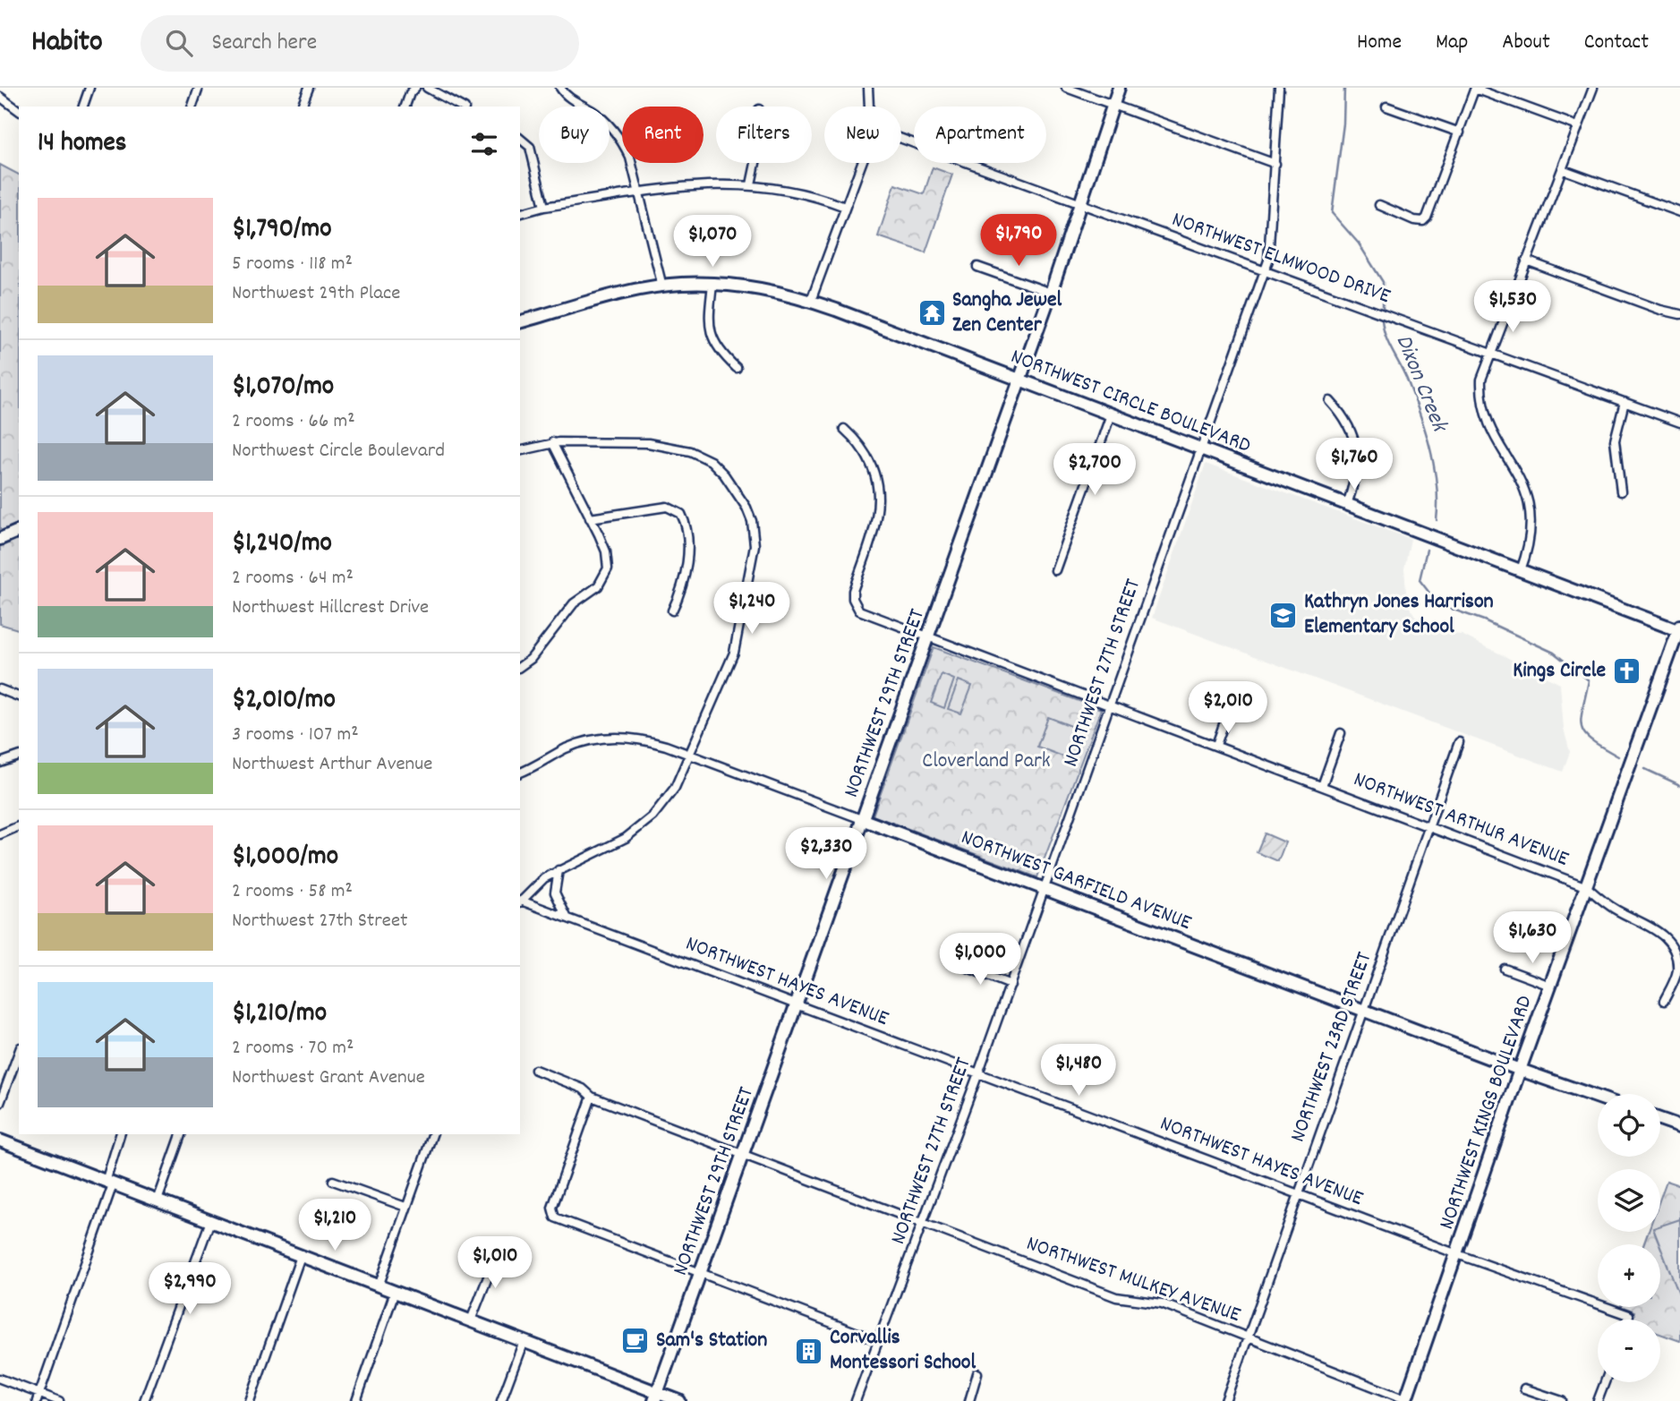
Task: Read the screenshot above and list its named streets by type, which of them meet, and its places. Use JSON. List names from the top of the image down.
{
  "streets": {
    "street": [
      "NORTHWEST ELMWOOD DRIVE",
      "NORTHWEST CIRCLE BOULEVARD",
      "NORTHWEST 27TH STREET",
      "NORTHWEST 29TH STREET",
      "NORTHWEST ARTHUR AVENUE",
      "NORTHWEST GARFIELD AVENUE",
      "NORTHWEST HAYES AVENUE",
      "NORTHWEST 23RD STREET",
      "NORTHWEST KINGS BOULEVARD",
      "NORTHWEST MULKEY AVENUE"
    ]
  },
  "crossings": [
    ["NORTHWEST ELMWOOD DRIVE", "NORTHWEST 27TH STREET"],
    ["NORTHWEST ELMWOOD DRIVE", "NORTHWEST 29TH STREET"],
    ["NORTHWEST CIRCLE BOULEVARD", "NORTHWEST 27TH STREET"],
    ["NORTHWEST CIRCLE BOULEVARD", "NORTHWEST 29TH STREET"],
    ["NORTHWEST CIRCLE BOULEVARD", "NORTHWEST KINGS BOULEVARD"],
    ["NORTHWEST 27TH STREET", "NORTHWEST ARTHUR AVENUE"],
    ["NORTHWEST 27TH STREET", "NORTHWEST GARFIELD AVENUE"],
    ["NORTHWEST 27TH STREET", "NORTHWEST HAYES AVENUE"],
    ["NORTHWEST 27TH STREET", "NORTHWEST MULKEY AVENUE"],
    ["NORTHWEST 29TH STREET", "NORTHWEST ARTHUR AVENUE"],
    ["NORTHWEST 29TH STREET", "NORTHWEST GARFIELD AVENUE"],
    ["NORTHWEST 29TH STREET", "NORTHWEST HAYES AVENUE"],
    ["NORTHWEST 29TH STREET", "NORTHWEST MULKEY AVENUE"],
    ["NORTHWEST ARTHUR AVENUE", "NORTHWEST 23RD STREET"],
    ["NORTHWEST ARTHUR AVENUE", "NORTHWEST KINGS BOULEVARD"],
    ["NORTHWEST GARFIELD AVENUE", "NORTHWEST 23RD STREET"],
    ["NORTHWEST GARFIELD AVENUE", "NORTHWEST KINGS BOULEVARD"],
    ["NORTHWEST HAYES AVENUE", "NORTHWEST 23RD STREET"],
    ["NORTHWEST HAYES AVENUE", "NORTHWEST KINGS BOULEVARD"],
    ["NORTHWEST 23RD STREET", "NORTHWEST MULKEY AVENUE"],
    ["NORTHWEST KINGS BOULEVARD", "NORTHWEST MULKEY AVENUE"]
  ],
  "water": ["Dixon Creek"],
  "parks": ["Cloverland Park"],
  "places": {
    "temple": ["Sangha Jewel Zen Center"],
    "school or university": ["Kathryn Jones Harrison Elementary School"],
    "church": ["Kings Circle"],
    "cafe": ["Sam's Station"],
    "building": ["Corvallis Montessori School"]
  },
  "page": {
    "header": "Habito",
    "search": "Search here",
    "nav": [
      "Home",
      "Map",
      "About",
      "Contact"
    ],
    "chip": [
      "Buy",
      "Rent",
      "Filters",
      "New",
      "Apartment"
    ],
    "heading": "14 homes",
    "list": [
      {
        "name": "$1,790/mo",
        "note": "5 rooms · 118 m² · Northwest 29th Place"
      },
      {
        "name": "$1,070/mo",
        "note": "2 rooms · 66 m² · Northwest Circle Boulevard"
      },
      {
        "name": "$1,240/mo",
        "note": "2 rooms · 64 m² · Northwest Hillcrest Drive"
      },
      {
        "name": "$2,010/mo",
        "note": "3 rooms · 107 m² · Northwest Arthur Avenue"
      },
      {
        "name": "$1,000/mo",
        "note": "2 rooms · 58 m² · Northwest 27th Street"
      },
      {
        "name": "$1,210/mo",
        "note": "2 rooms · 70 m² · Northwest Grant Avenue"
      }
    ],
    "price": [
      "$1,790",
      "$1,070",
      "$1,530",
      "$1,760",
      "$2,700",
      "$1,240",
      "$2,010",
      "$2,330",
      "$1,630",
      "$1,000",
      "$1,480",
      "$1,210",
      "$1,010",
      "$2,990"
    ],
    "map_buttons": ["+", "−"]
  }
}
